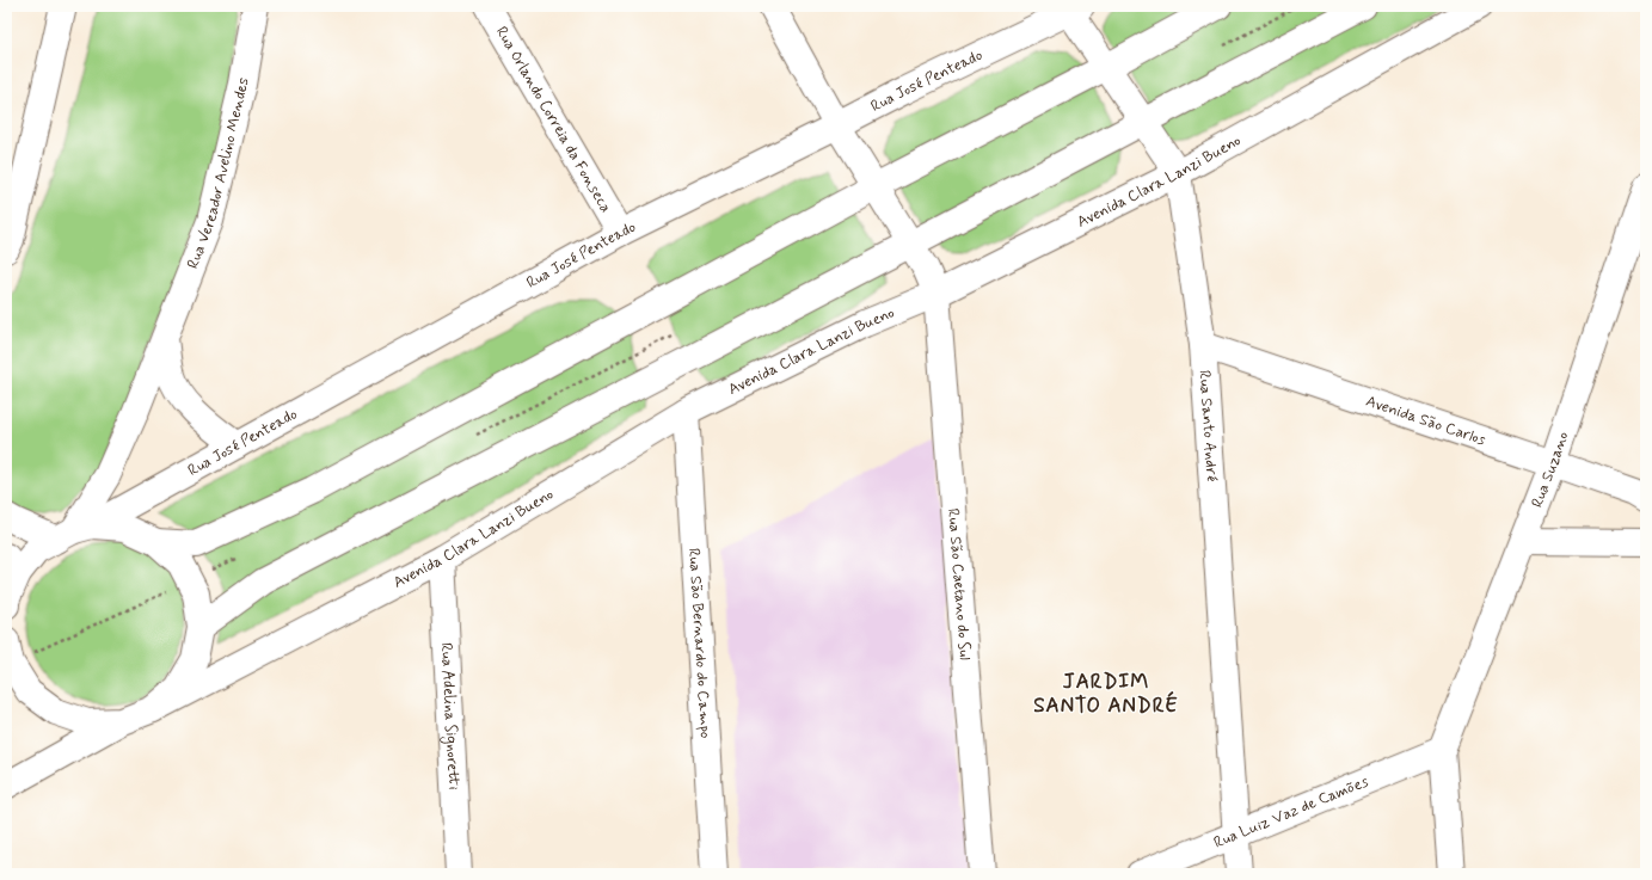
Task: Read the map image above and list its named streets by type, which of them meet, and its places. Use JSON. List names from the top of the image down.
{
  "streets": {
    "street": [
      "Rua José Penteado",
      "Rua Orlando Correia da Fonseca",
      "Rua Vereador Avelino Mendes",
      "Avenida Clara Lanzi Bueno",
      "Avenida São Carlos",
      "Rua Santo André",
      "Rua Suzano",
      "Rua São Caetano do Sul",
      "Rua São Bernardo do Campo",
      "Rua Adelina Signoretti",
      "Rua Luiz Vaz de Camões"
    ]
  },
  "crossings": [
    ["Rua José Penteado", "Rua Orlando Correia da Fonseca"],
    ["Rua José Penteado", "Rua Vereador Avelino Mendes"],
    ["Rua José Penteado", "Rua Santo André"],
    ["Rua José Penteado", "Rua São Caetano do Sul"],
    ["Avenida Clara Lanzi Bueno", "Rua Santo André"],
    ["Avenida Clara Lanzi Bueno", "Rua São Caetano do Sul"],
    ["Avenida Clara Lanzi Bueno", "Rua São Bernardo do Campo"],
    ["Avenida Clara Lanzi Bueno", "Rua Adelina Signoretti"],
    ["Avenida São Carlos", "Rua Santo André"],
    ["Avenida São Carlos", "Rua Suzano"],
    ["Rua Santo André", "Rua Luiz Vaz de Camões"],
    ["Rua Suzano", "Rua Luiz Vaz de Camões"]
  ],
  "districts": ["JARDIM SANTO ANDRÉ"]
}
